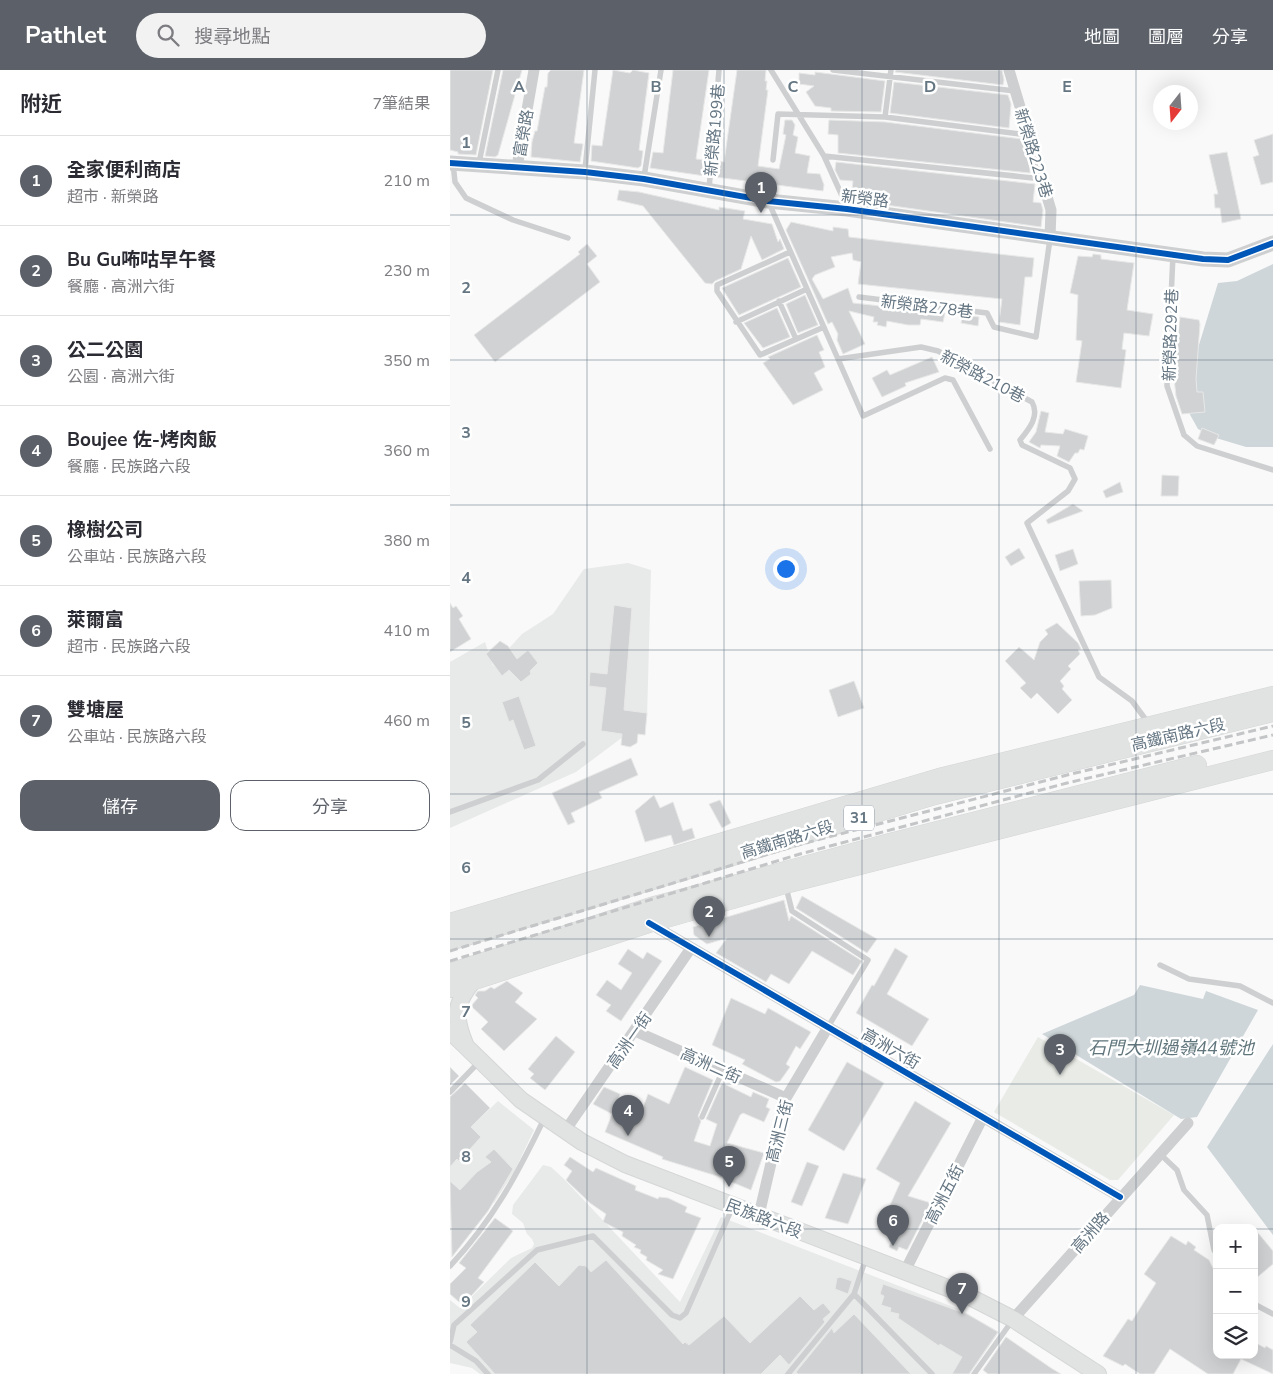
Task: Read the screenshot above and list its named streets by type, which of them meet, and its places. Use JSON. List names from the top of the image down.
{
  "streets": {
    "main road": ["高鐵南路六段", "31", "民族路六段"],
    "street": [
      "富榮路",
      "新榮路223巷",
      "新榮路",
      "高洲一街",
      "高洲六街",
      "高洲二街",
      "高洲三街",
      "高洲五街",
      "高洲路"
    ],
    "lane": [
      "新榮路199巷",
      "新榮路278巷",
      "新榮路292巷",
      "新榮路210巷"
    ]
  },
  "crossings": [
    ["新榮路199巷", "新榮路"],
    ["富榮路", "新榮路"],
    ["新榮路223巷", "新榮路"],
    ["新榮路223巷", "新榮路278巷"],
    ["新榮路", "新榮路278巷"],
    ["新榮路", "新榮路292巷"],
    ["新榮路210巷", "高鐵南路六段"],
    ["高洲一街", "高洲六街"],
    ["高洲一街", "高洲二街"],
    ["高洲一街", "民族路六段"],
    ["高洲六街", "高洲三街"],
    ["高洲六街", "高洲五街"],
    ["高洲六街", "高洲路"],
    ["高洲二街", "高洲三街"],
    ["高洲三街", "民族路六段"],
    ["高洲五街", "民族路六段"],
    ["民族路六段", "高洲路"]
  ],
  "water": ["石門大圳過嶺44號池"],
  "north": "bottom",
  "page": {
    "header": "Pathlet",
    "search": "搜尋地點",
    "nav": ["地圖", "圖層", "分享"],
    "heading": ["附近", "7筆結果"],
    "list": [
      {
        "mark": "1",
        "name": "全家便利商店",
        "note": "超市 · 新榮路",
        "value": "210 m"
      },
      {
        "mark": "2",
        "name": "Bu Gu咘咕早午餐",
        "note": "餐廳 · 高洲六街",
        "value": "230 m"
      },
      {
        "mark": "3",
        "name": "公二公園",
        "note": "公園 · 高洲六街",
        "value": "350 m"
      },
      {
        "mark": "4",
        "name": "Boujee 佐-烤肉飯",
        "note": "餐廳 · 民族路六段",
        "value": "360 m"
      },
      {
        "mark": "5",
        "name": "橡樹公司",
        "note": "公車站 · 民族路六段",
        "value": "380 m"
      },
      {
        "mark": "6",
        "name": "萊爾富",
        "note": "超市 · 民族路六段",
        "value": "410 m"
      },
      {
        "mark": "7",
        "name": "雙塘屋",
        "note": "公車站 · 民族路六段",
        "value": "460 m"
      }
    ],
    "pins": [
      "1",
      "2",
      "3",
      "4",
      "5",
      "6",
      "7"
    ],
    "buttons": ["儲存", "分享"],
    "map_buttons": ["+", "−"]
  },
  "grid": {
    "columns": [
      "A",
      "B",
      "C",
      "D",
      "E"
    ],
    "rows": [
      "1",
      "2",
      "3",
      "4",
      "5",
      "6",
      "7",
      "8",
      "9"
    ]
  }
}
